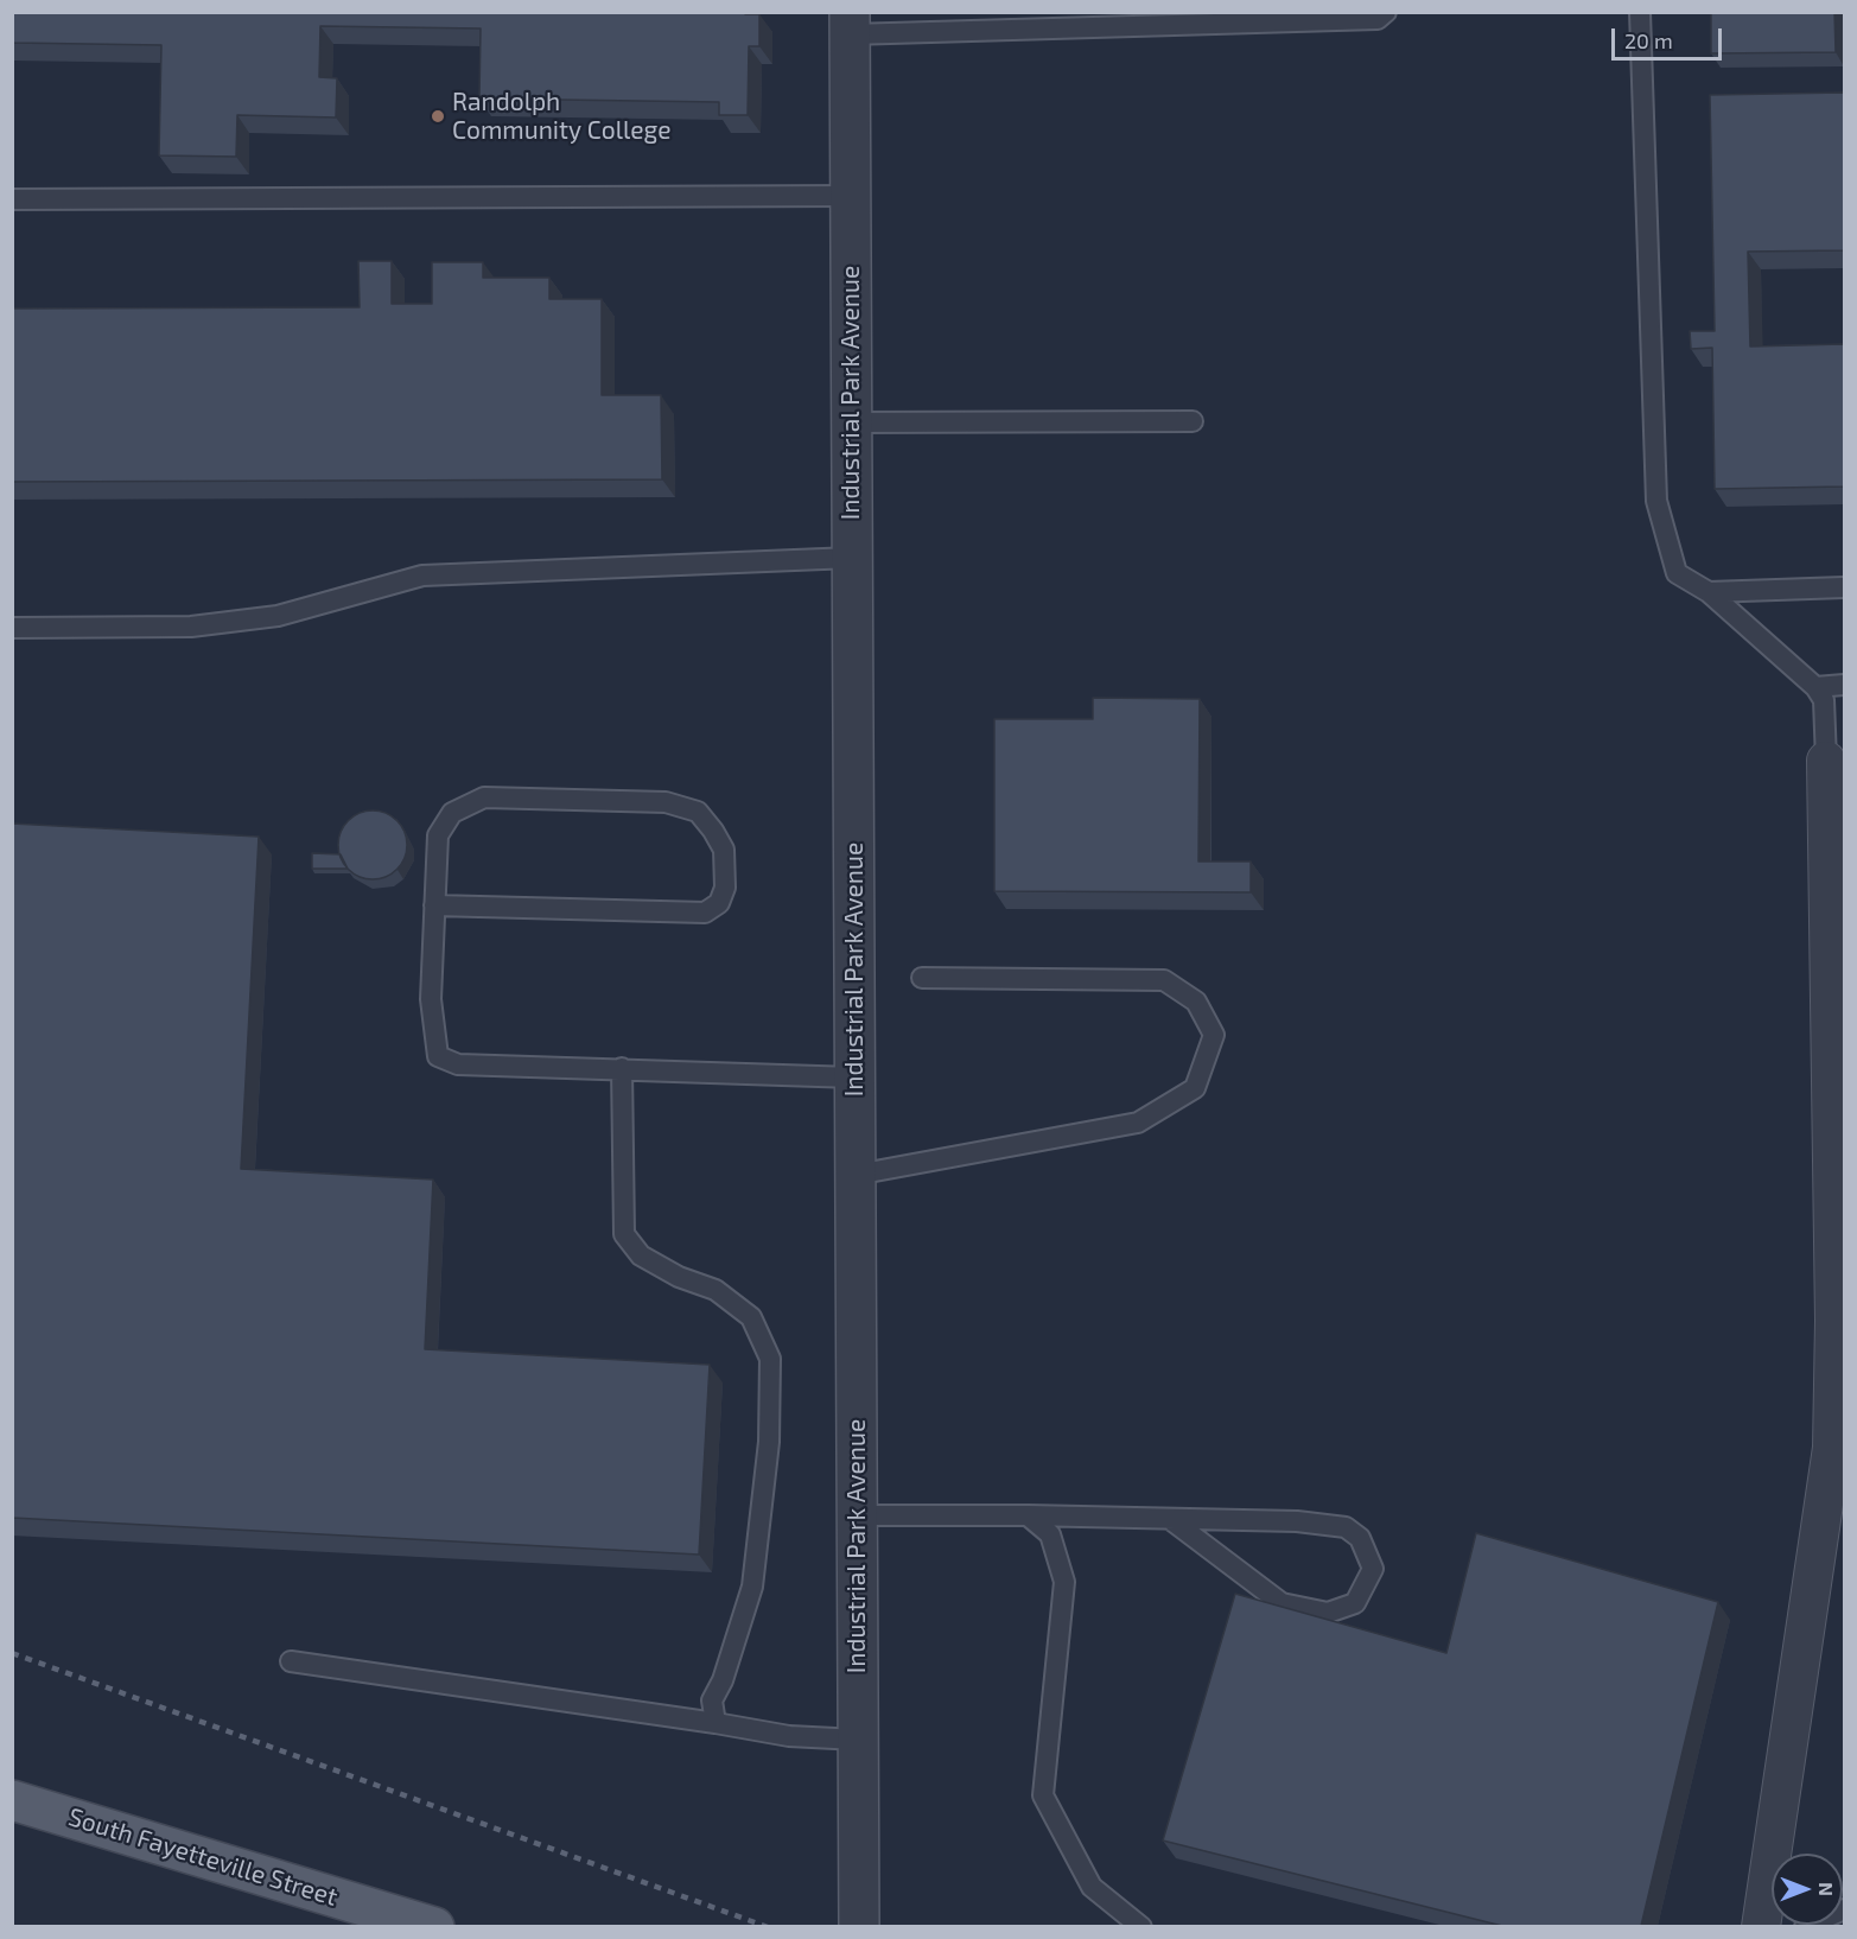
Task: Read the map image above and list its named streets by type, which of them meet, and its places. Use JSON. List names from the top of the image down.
{
  "streets": {
    "main road": ["South Fayetteville Street"],
    "street": ["Industrial Park Avenue"]
  },
  "places": ["Randolph Community College"],
  "scale_bar": "20 m",
  "north": "right"
}
